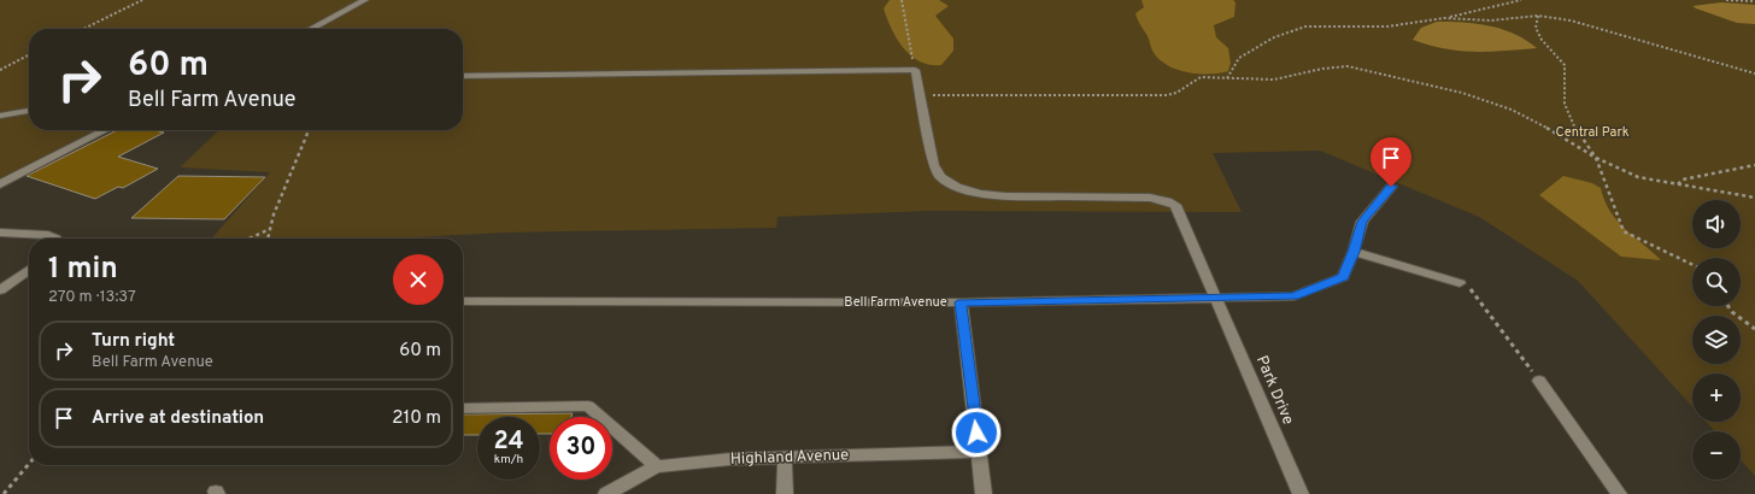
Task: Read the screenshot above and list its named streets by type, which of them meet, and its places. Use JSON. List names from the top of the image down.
{
  "streets": {
    "street": ["Bell Farm Avenue", "Park Drive", "Highland Avenue"]
  },
  "crossings": [
    ["Bell Farm Avenue", "Park Drive"]
  ],
  "parks": ["Central Park"],
  "page": {
    "turn": ["60 m", "Bell Farm Avenue"],
    "map_buttons": ["+", "−"],
    "heading": ["1 min", "270 m · 13:37"],
    "list": [
      {
        "name": "Turn right",
        "note": "Bell Farm Avenue",
        "value": "60 m"
      },
      {
        "name": "Arrive at destination",
        "value": "210 m"
      }
    ],
    "speed": "24 km/h",
    "limit": "30"
  }
}
